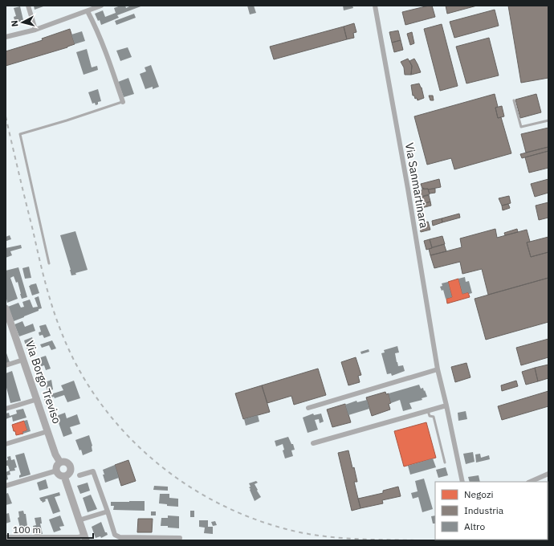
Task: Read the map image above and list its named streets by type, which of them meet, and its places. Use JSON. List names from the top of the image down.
{
  "streets": {
    "street": ["Via Sanmartinara", "Via Borgo Treviso"]
  },
  "legend": ["Negozi", "Industria", "Altro"],
  "scale_bar": "100 m",
  "north": "left"
}
